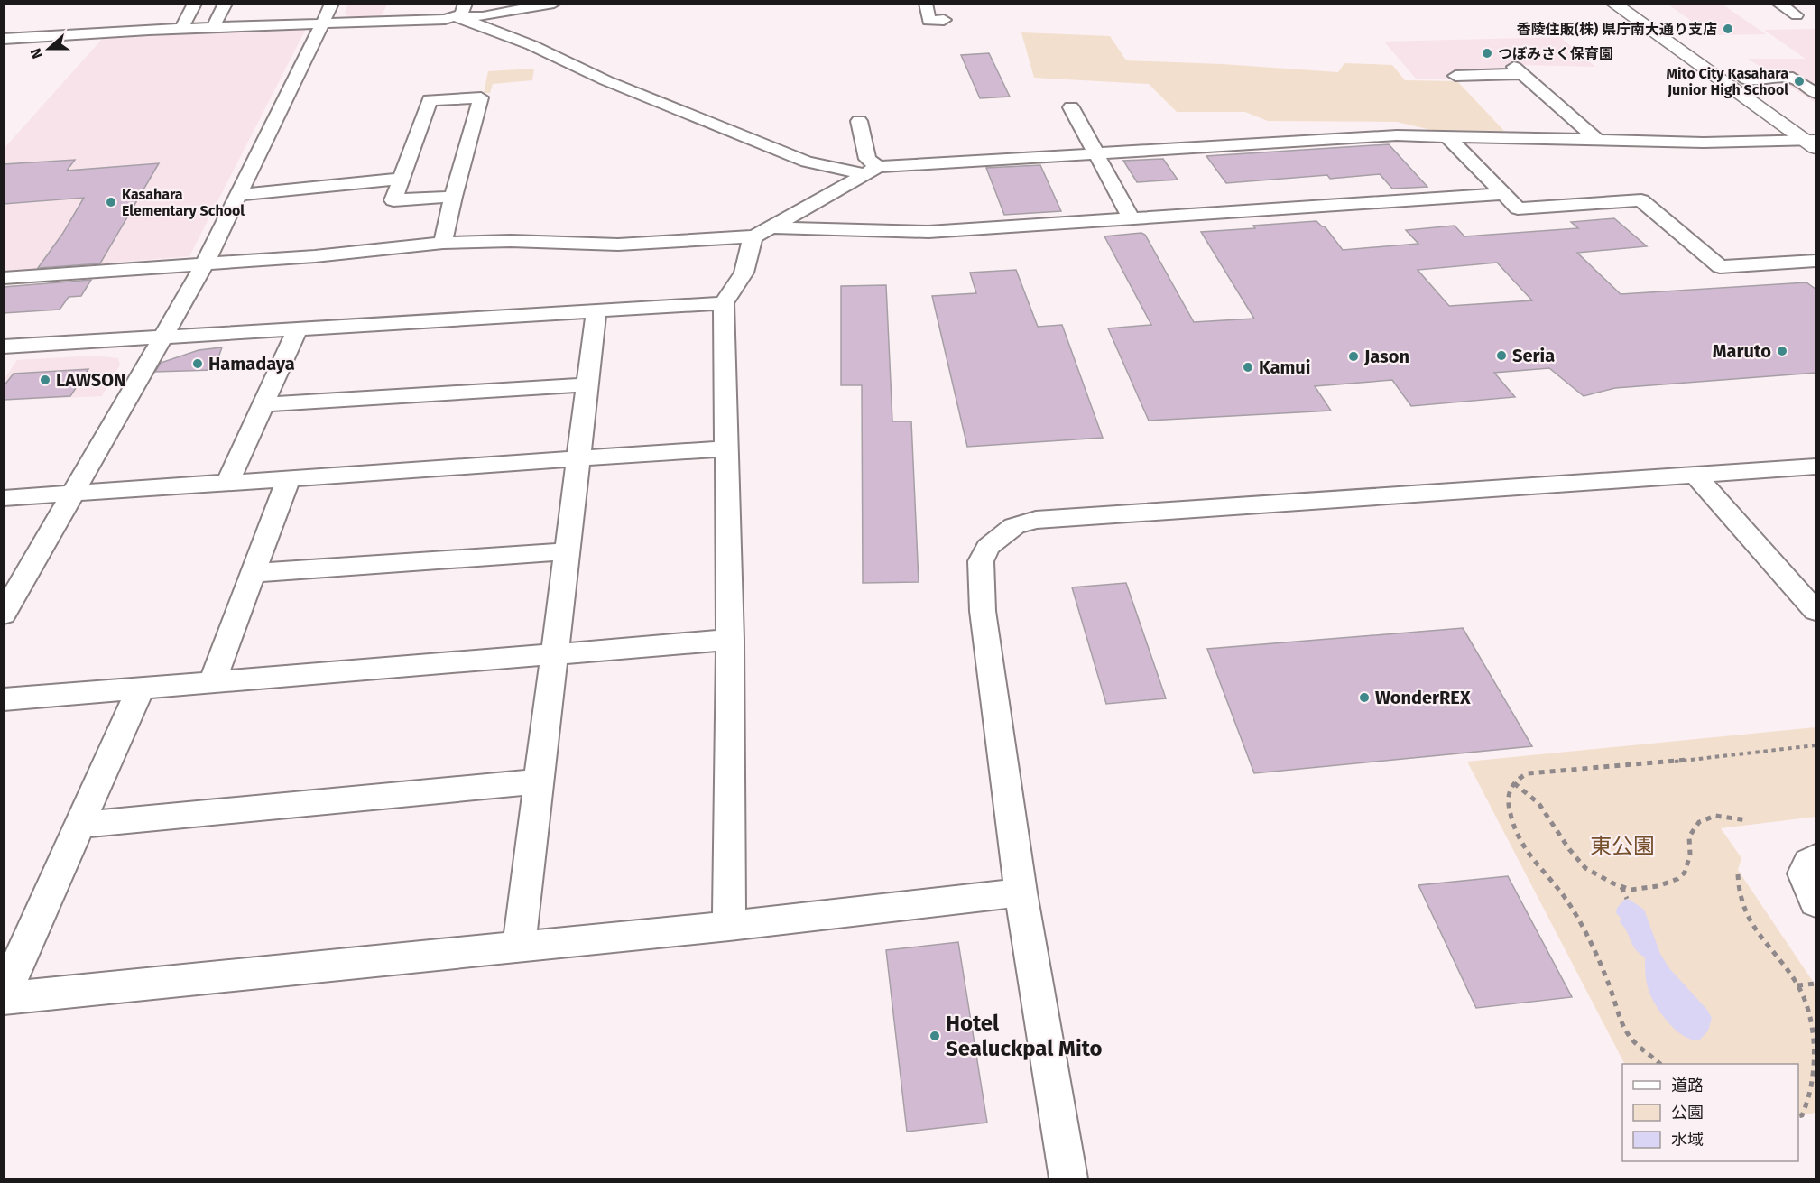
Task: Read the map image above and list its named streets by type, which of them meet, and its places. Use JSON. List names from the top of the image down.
{
  "parks": ["東公園"],
  "places": [
    "香陵住販(株) 県庁南大通り支店",
    "つぼみさく保育園",
    "Mito City Kasahara Junior High School",
    "Kasahara Elementary School",
    "Maruto",
    "Seria",
    "Jason",
    "Hamadaya",
    "Kamui",
    "LAWSON",
    "WonderREX",
    "Hotel Sealuckpal Mito"
  ],
  "legend": ["道路", "公園", "水域"],
  "north": "left"
}
